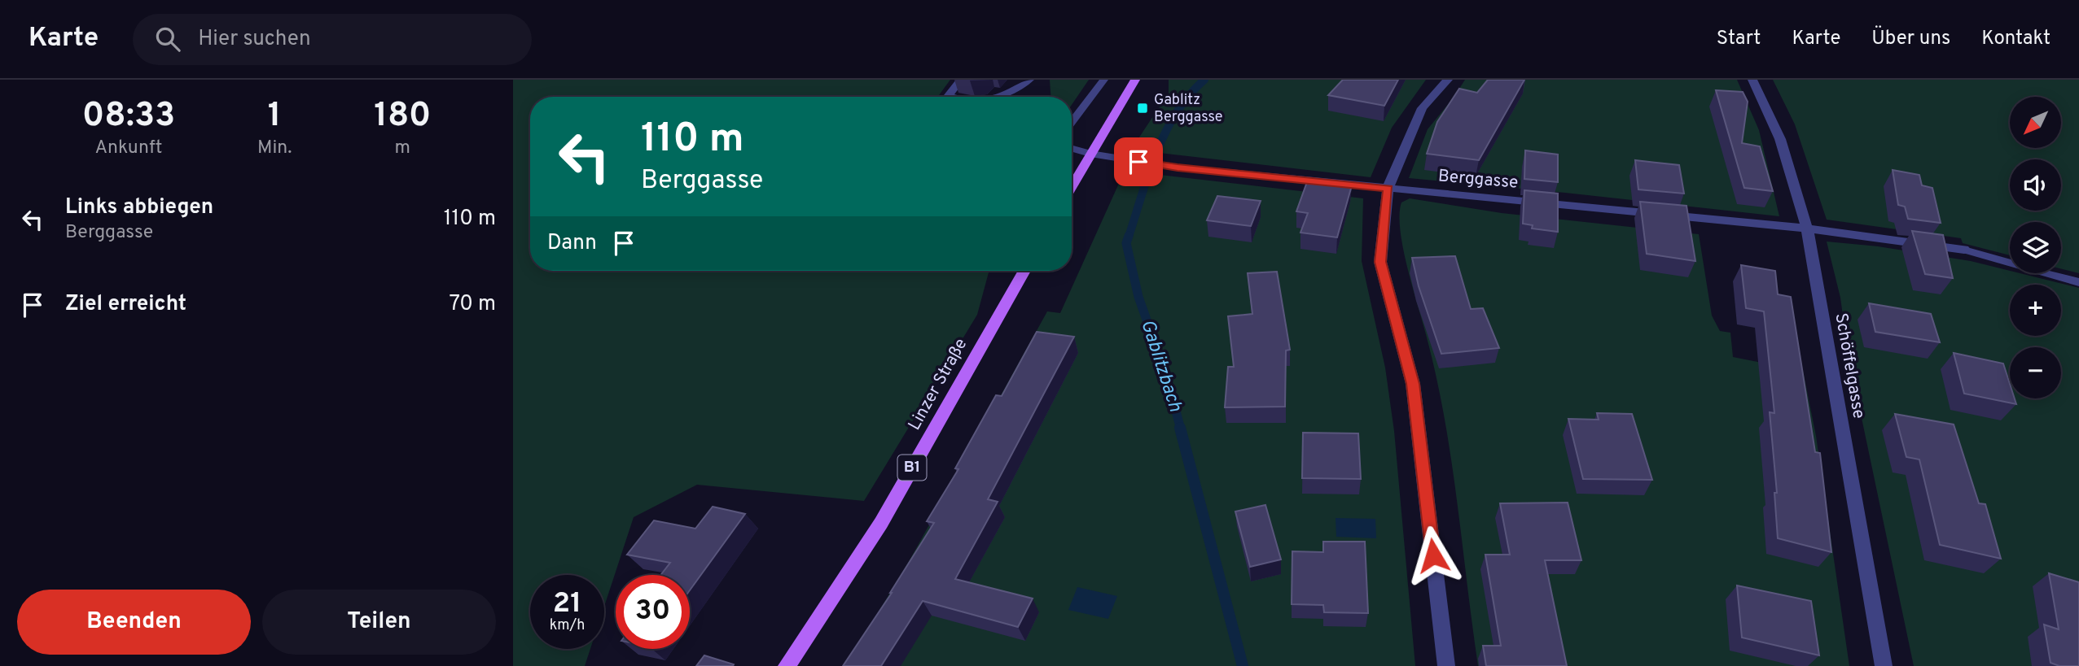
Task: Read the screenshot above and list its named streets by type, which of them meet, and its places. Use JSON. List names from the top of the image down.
{
  "streets": {
    "main road": ["Linzer Straße", "B1"],
    "street": ["Berggasse", "Schöffelgasse"]
  },
  "crossings": [
    ["Berggasse", "Schöffelgasse"]
  ],
  "water": ["Gablitzbach"],
  "places": {
    "transit": ["Gablitz Berggasse"]
  },
  "north": "bottom left",
  "page": {
    "header": "Karte",
    "search": "Hier suchen",
    "nav": [
      "Start",
      "Karte",
      "Über uns",
      "Kontakt"
    ],
    "eta": [
      "08:33",
      "Ankunft",
      "1",
      "Min.",
      "180",
      "m"
    ],
    "map_buttons": ["+", "−"],
    "turn": ["110 m", "Berggasse"],
    "list": [
      {
        "name": "Links abbiegen",
        "note": "Berggasse",
        "value": "110 m"
      },
      {
        "name": "Ziel erreicht",
        "value": "70 m"
      }
    ],
    "then": "Dann",
    "speed": "21 km/h",
    "limit": "30",
    "buttons": ["Beenden", "Teilen"]
  }
}
